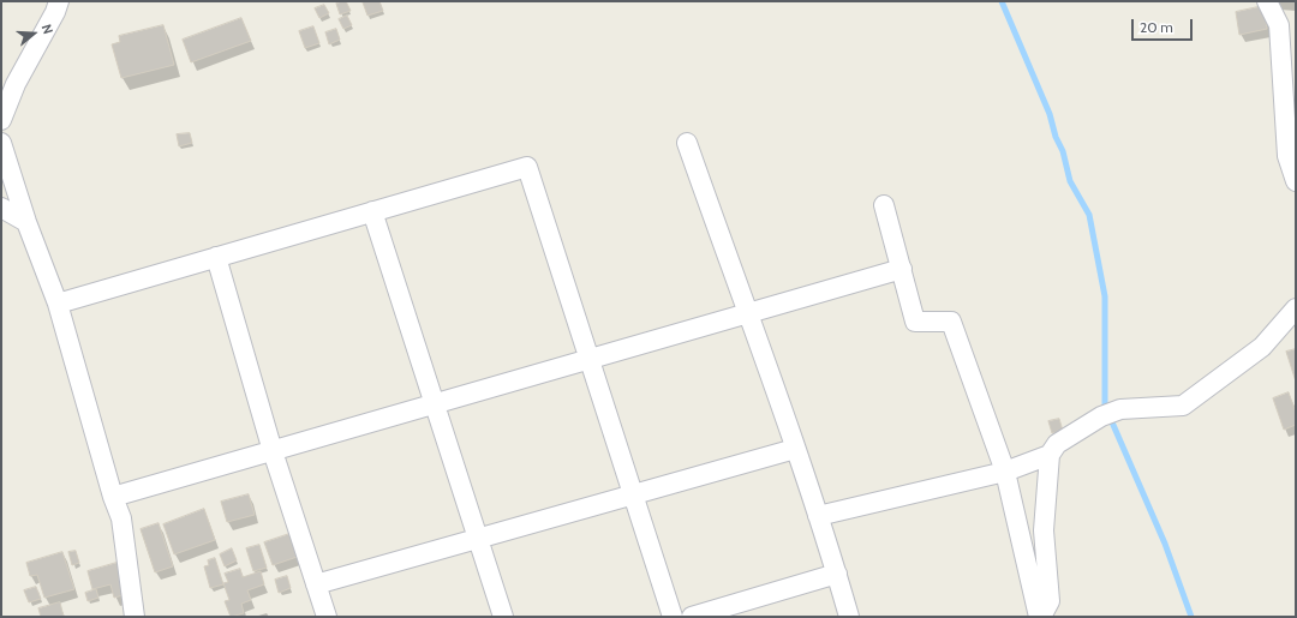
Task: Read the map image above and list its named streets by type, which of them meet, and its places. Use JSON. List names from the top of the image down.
{
  "scale_bar": "20 m",
  "north": "right"
}
